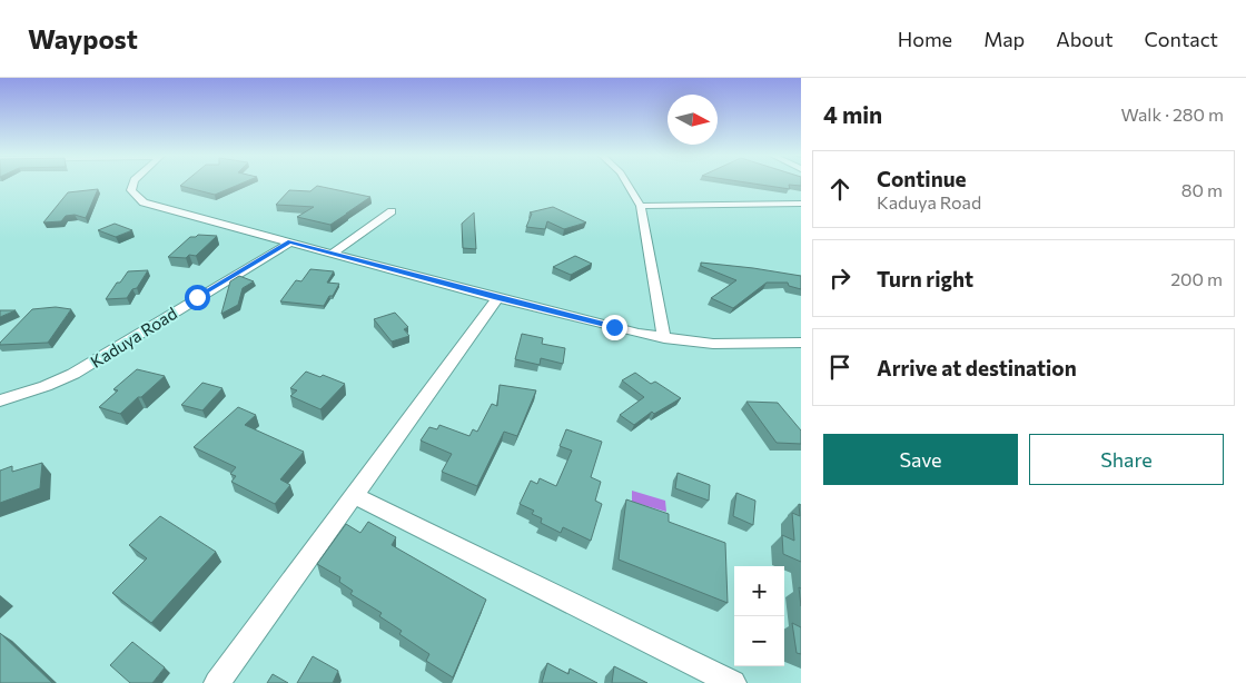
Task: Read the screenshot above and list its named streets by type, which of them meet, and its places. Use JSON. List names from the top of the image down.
{
  "streets": {
    "street": ["Kaduya Road"]
  },
  "north": "right",
  "page": {
    "header": "Waypost",
    "nav": [
      "Home",
      "Map",
      "About",
      "Contact"
    ],
    "heading": ["4 min", "Walk · 280 m"],
    "list": [
      ["Continue", "Kaduya Road", "80 m"],
      ["Turn right", "200 m"],
      "Arrive at destination"
    ],
    "buttons": ["Save", "Share"],
    "map_buttons": ["+", "−"]
  }
}
